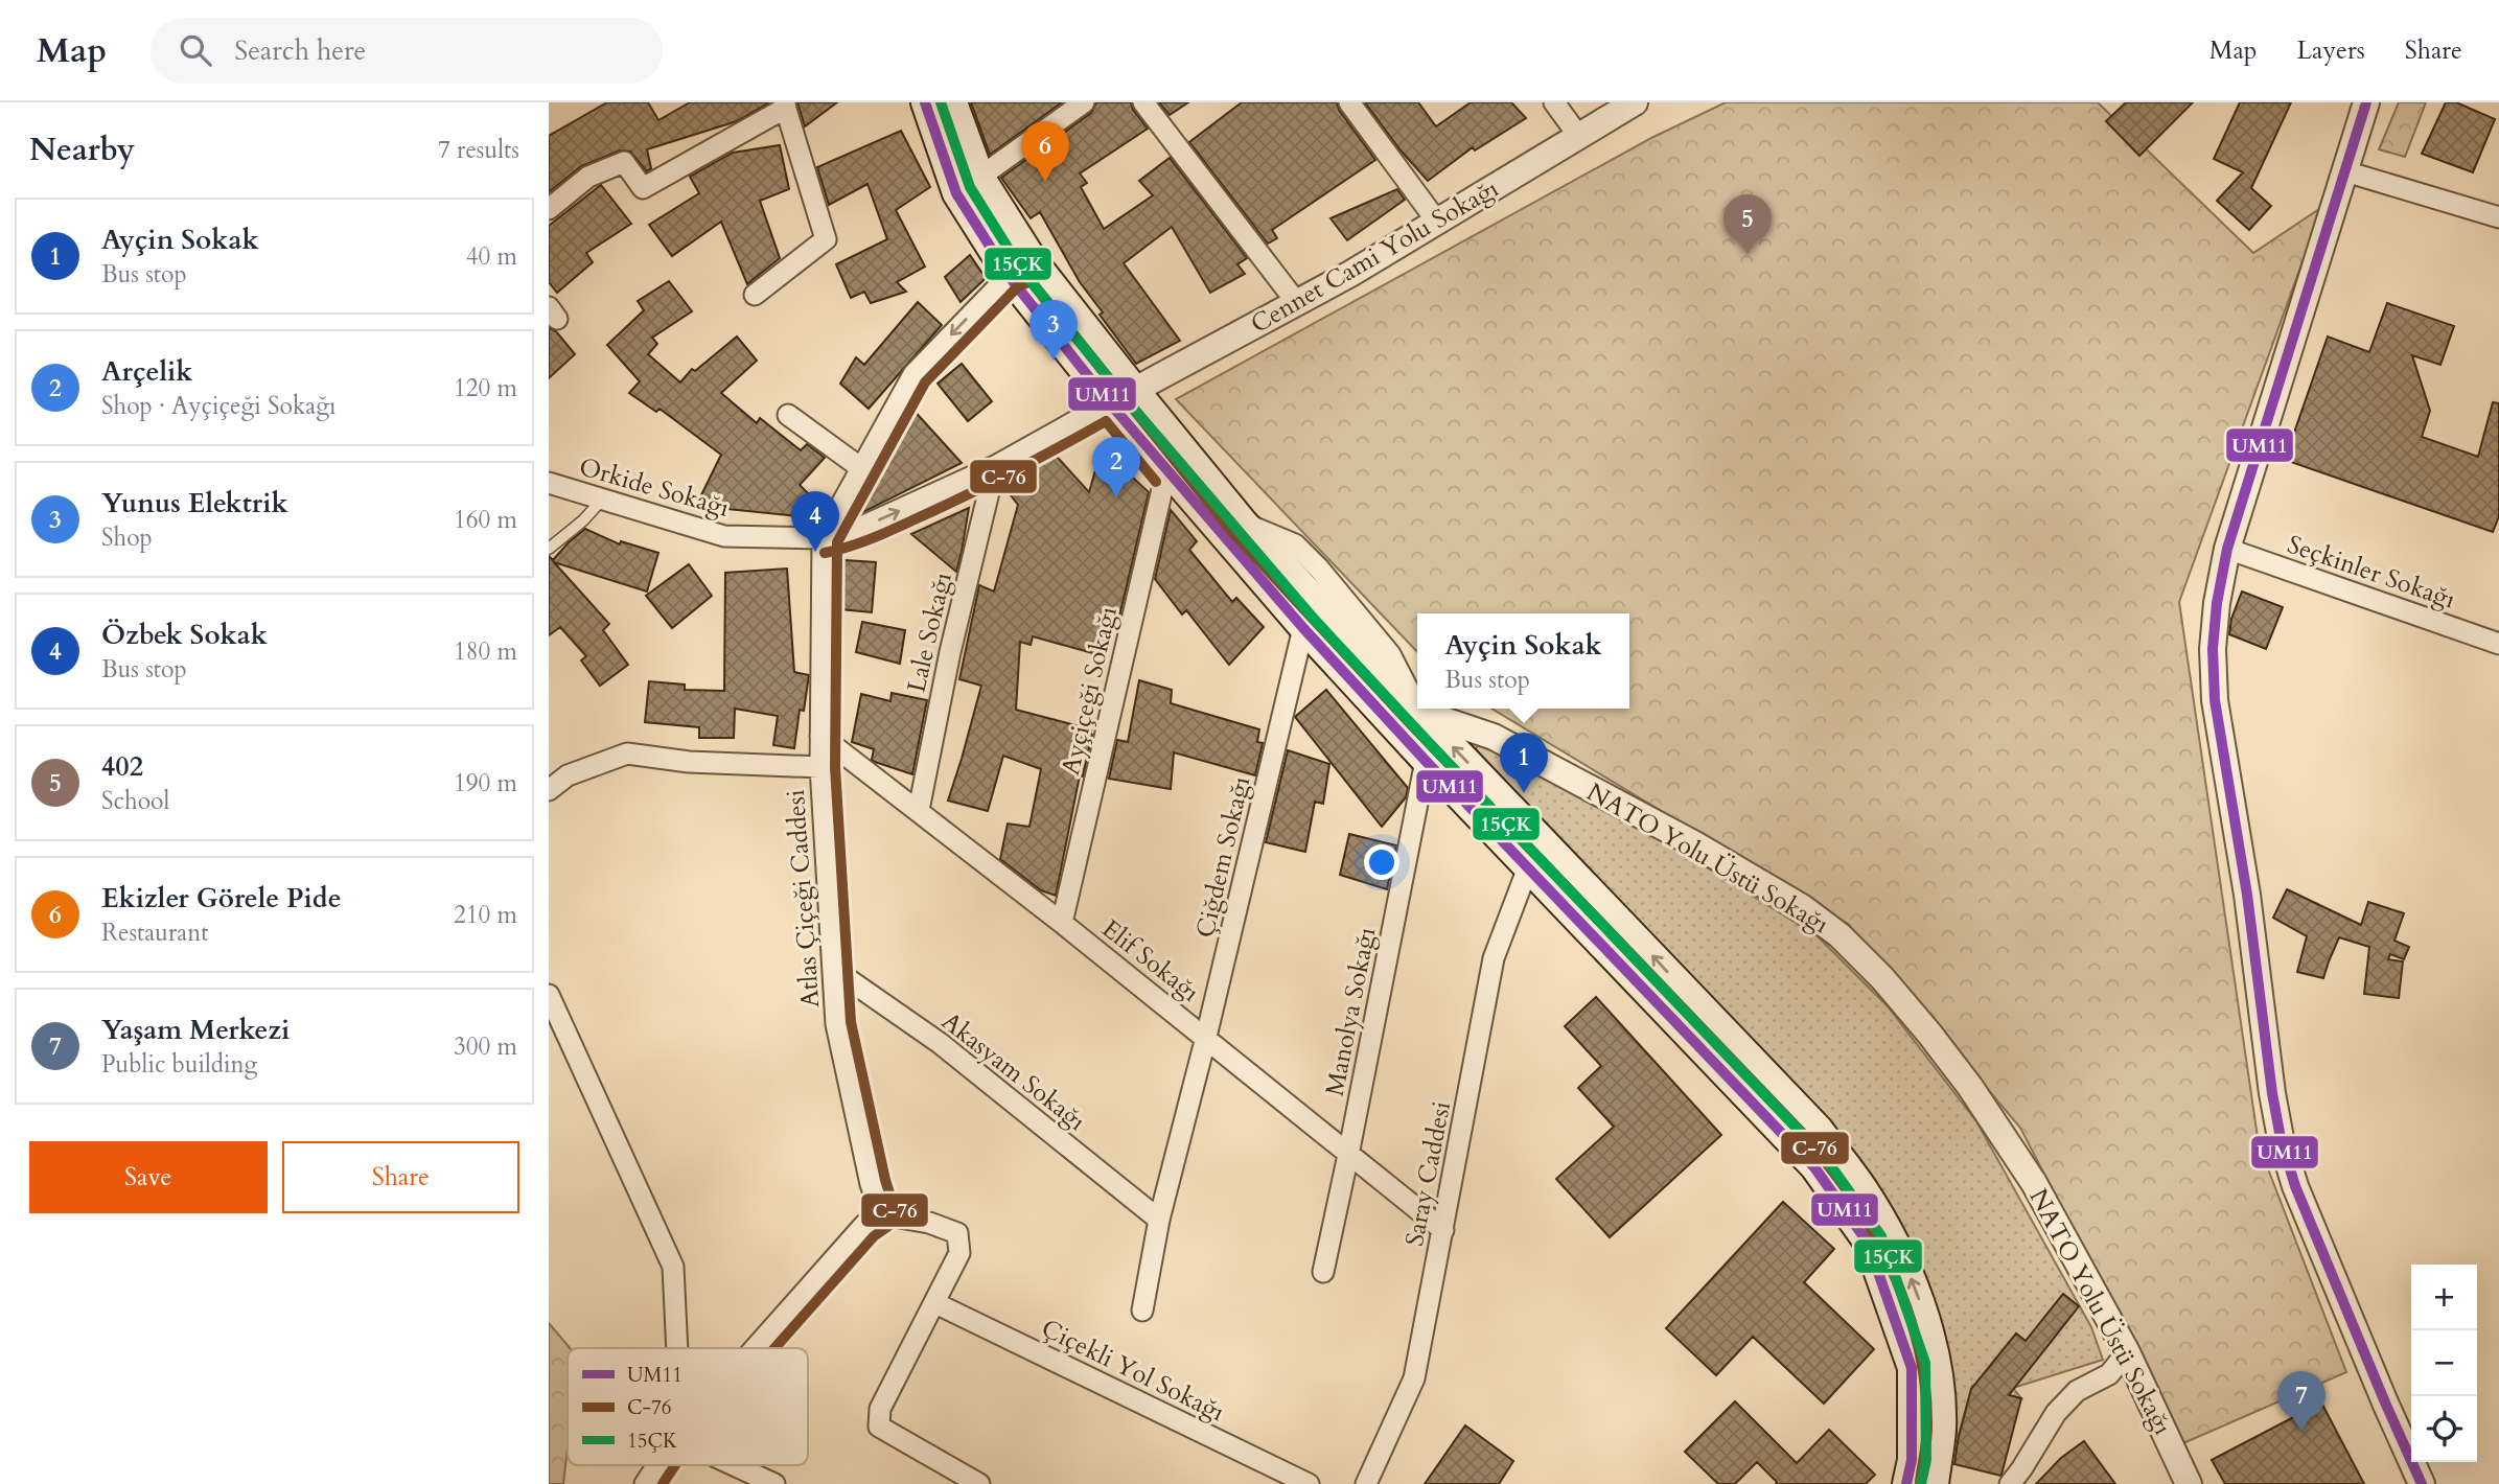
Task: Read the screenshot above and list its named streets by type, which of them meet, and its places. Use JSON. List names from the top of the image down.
{
  "streets": {
    "main road": ["Cennet Cami Yolu Sokağı"],
    "street": [
      "Orkide Sokağı",
      "Seçkinler Sokağı",
      "Lale Sokağı",
      "Ayçiçeği Sokağı",
      "Çiğdem Sokağı",
      "NATO Yolu Üstü Sokağı",
      "Atlas Çiçeği Caddesi",
      "Elif Sokağı",
      "Manolya Sokağı",
      "Akasyam Sokağı",
      "Saray Caddesi",
      "Çiçekli Yol Sokağı"
    ]
  },
  "crossings": [
    ["Cennet Cami Yolu Sokağı", "Orkide Sokağı"],
    ["Orkide Sokağı", "Lale Sokağı"],
    ["Orkide Sokağı", "Atlas Çiçeği Caddesi"],
    ["Lale Sokağı", "Elif Sokağı"],
    ["Ayçiçeği Sokağı", "Elif Sokağı"],
    ["Çiğdem Sokağı", "Elif Sokağı"],
    ["Çiğdem Sokağı", "Akasyam Sokağı"],
    ["Atlas Çiçeği Caddesi", "Elif Sokağı"],
    ["Atlas Çiçeği Caddesi", "Akasyam Sokağı"],
    ["Elif Sokağı", "Manolya Sokağı"],
    ["Elif Sokağı", "Saray Caddesi"]
  ],
  "lines": ["transit line UM11", "transit line 15ÇK", "transit line C-76"],
  "legend": ["UM11", "C-76", "15ÇK"],
  "page": {
    "header": "Map",
    "search": "Search here",
    "nav": ["Map", "Layers", "Share"],
    "heading": ["Nearby", "7 results"],
    "pins": [
      "6",
      "5",
      "3",
      "2",
      "4",
      "1",
      "7"
    ],
    "list": [
      {
        "mark": "1",
        "name": "Ayçin Sokak",
        "note": "Bus stop",
        "value": "40 m"
      },
      {
        "mark": "2",
        "name": "Arçelik",
        "note": "Shop · Ayçiçeği Sokağı",
        "value": "120 m"
      },
      {
        "mark": "3",
        "name": "Yunus Elektrik",
        "note": "Shop",
        "value": "160 m"
      },
      {
        "mark": "4",
        "name": "Özbek Sokak",
        "note": "Bus stop",
        "value": "180 m"
      },
      {
        "mark": "5",
        "name": "402",
        "note": "School",
        "value": "190 m"
      },
      {
        "mark": "6",
        "name": "Ekizler Görele Pide",
        "note": "Restaurant",
        "value": "210 m"
      },
      {
        "mark": "7",
        "name": "Yaşam Merkezi",
        "note": "Public building",
        "value": "300 m"
      }
    ],
    "popup": ["Ayçin Sokak", "Bus stop"],
    "buttons": ["Save", "Share"],
    "map_buttons": ["+", "−"]
  }
}
